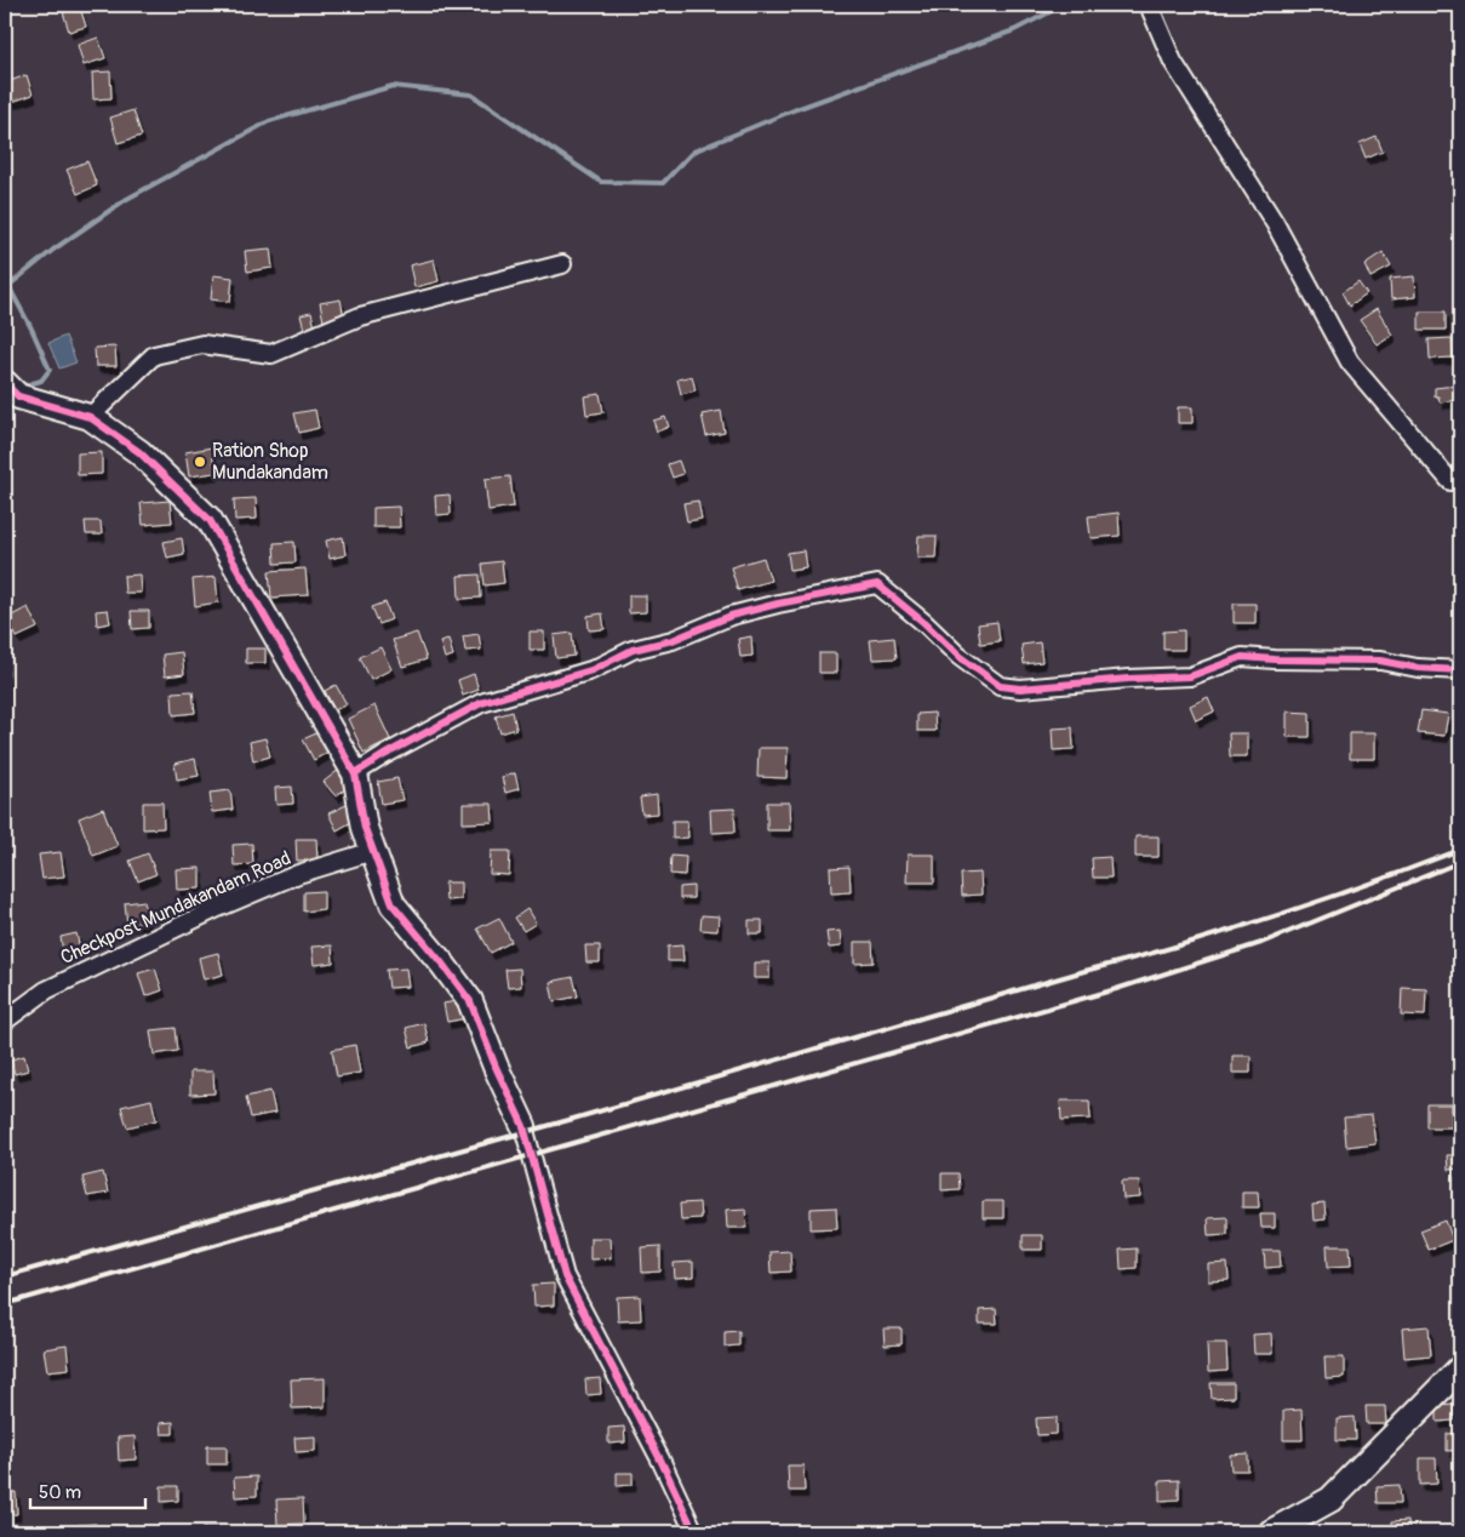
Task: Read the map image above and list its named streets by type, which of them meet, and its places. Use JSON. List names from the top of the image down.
{
  "streets": {
    "street": ["Checkpost Mundakandam Road"]
  },
  "places": ["Ration Shop Mundakandam"],
  "scale_bar": "50 m"
}
